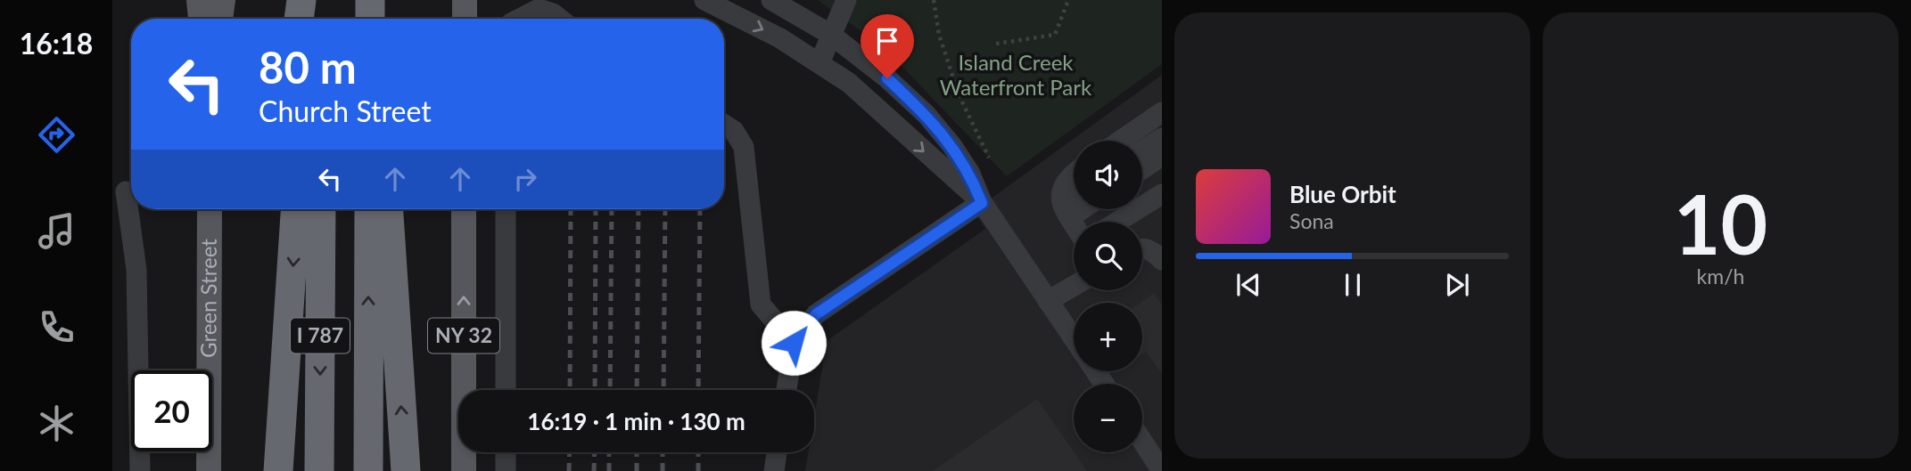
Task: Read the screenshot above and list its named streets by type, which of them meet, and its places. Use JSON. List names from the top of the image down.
{
  "streets": {
    "highway": ["I 787"],
    "main road": ["Green Street", "NY 32"]
  },
  "parks": ["Island Creek Waterfront Park"],
  "page": {
    "tabs": "16:18",
    "tile": ["10", "km/h"],
    "turn": ["80 m", "Church Street"],
    "map_buttons": ["+", "−"],
    "song": ["Blue Orbit", "Sona"],
    "limit": "20",
    "trip": "16:19 · 1 min · 130 m"
  }
}
